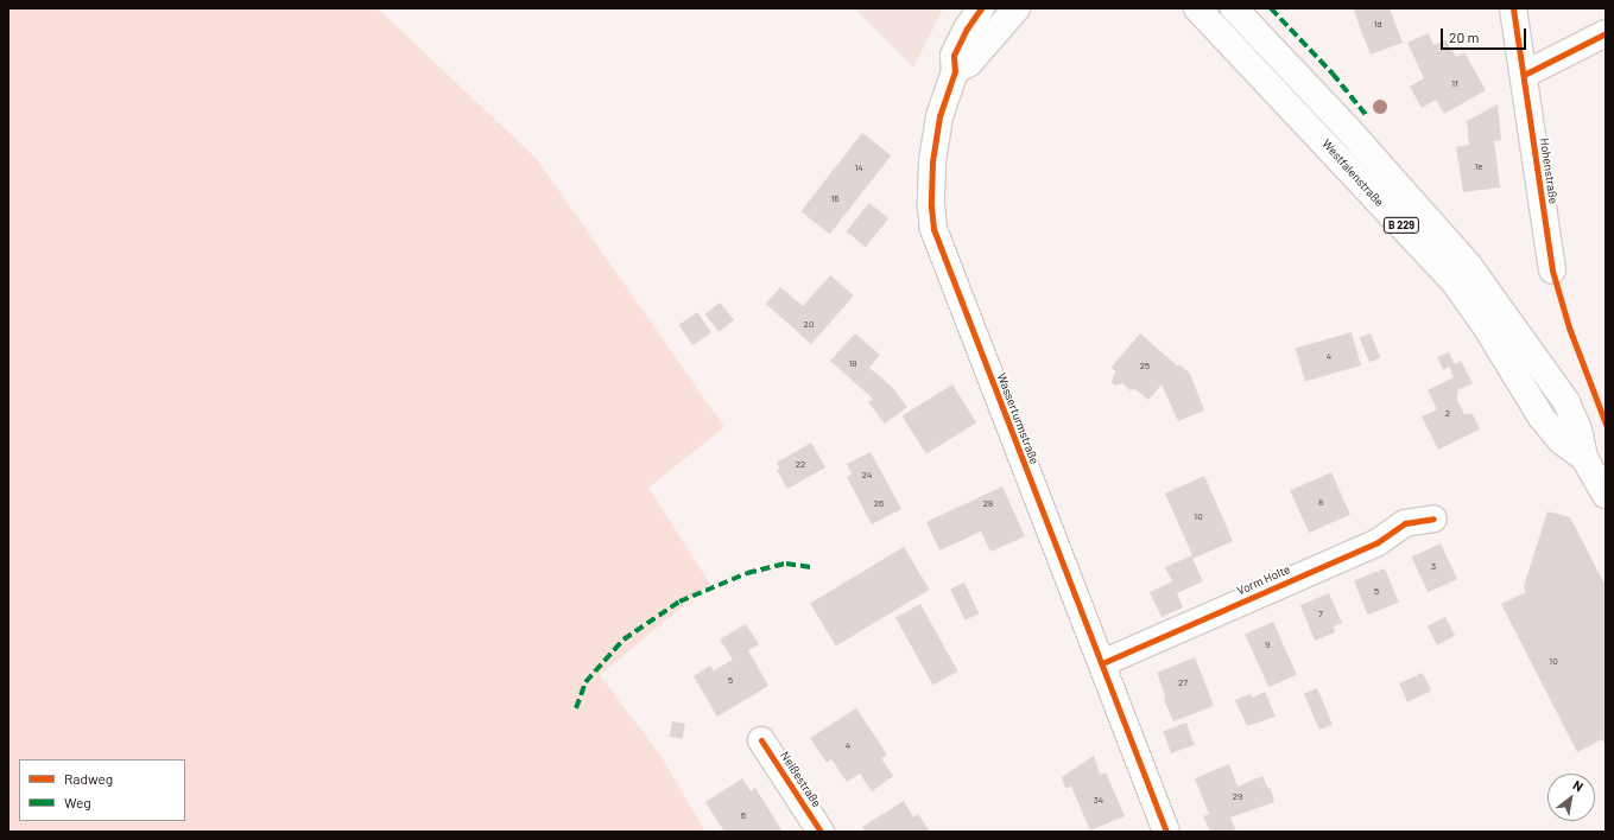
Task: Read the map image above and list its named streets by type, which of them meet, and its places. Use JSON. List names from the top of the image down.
{
  "streets": {
    "street": [
      "Hohenstraße",
      "Westfalenstraße",
      "B 229",
      "Wasserturmstraße",
      "Vorm Holte",
      "Neißestraße"
    ]
  },
  "crossings": [
    ["Wasserturmstraße", "Vorm Holte"]
  ],
  "house_numbers": [
    "1d",
    "1f",
    "1e",
    "14",
    "16",
    "20",
    "4",
    "18",
    "25",
    "2",
    "22",
    "24",
    "8",
    "26",
    "28",
    "10",
    "3",
    "5",
    "7",
    "9",
    "10",
    "5",
    "27",
    "4",
    "29",
    "34",
    "6"
  ],
  "legend": ["Radweg", "Weg"],
  "scale_bar": "20 m",
  "north": "top right"
}
